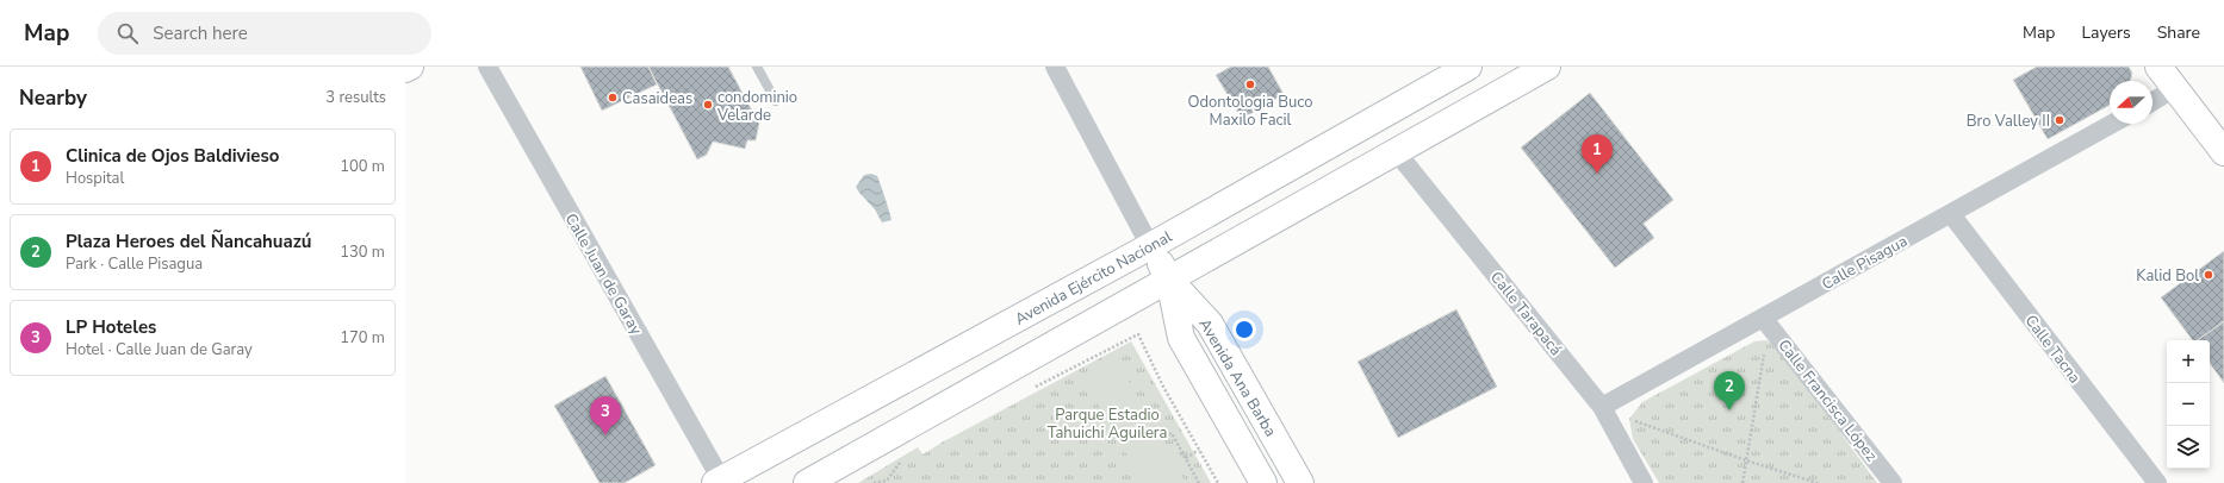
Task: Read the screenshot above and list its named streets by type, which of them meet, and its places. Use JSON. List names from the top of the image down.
{
  "streets": {
    "street": [
      "Calle Pisagua",
      "Calle Juan de Garay",
      "Avenida Ejército Nacional",
      "Calle Tarapacá",
      "Calle Tacna",
      "Avenida Ana Barba",
      "Calle Francisca López"
    ]
  },
  "crossings": [
    ["Calle Pisagua", "Calle Tarapacá"],
    ["Calle Pisagua", "Calle Tacna"],
    ["Calle Pisagua", "Calle Francisca López"],
    ["Calle Juan de Garay", "Avenida Ejército Nacional"],
    ["Avenida Ejército Nacional", "Avenida Ana Barba"]
  ],
  "parks": ["Parque Estadio Tahuichi Aguilera"],
  "places": [
    "Odontologia Buco Maxilo Facil",
    "Casaideas",
    "condominio Velarde",
    "Bro Valley II",
    "Kalid Bol"
  ],
  "north": "left",
  "page": {
    "header": "Map",
    "search": "Search here",
    "nav": ["Map", "Layers", "Share"],
    "heading": ["Nearby", "3 results"],
    "list": [
      {
        "mark": "1",
        "name": "Clinica de Ojos Baldivieso",
        "note": "Hospital",
        "value": "100 m"
      },
      {
        "mark": "2",
        "name": "Plaza Heroes del Ñancahuazú",
        "note": "Park · Calle Pisagua",
        "value": "130 m"
      },
      {
        "mark": "3",
        "name": "LP Hoteles",
        "note": "Hotel · Calle Juan de Garay",
        "value": "170 m"
      }
    ],
    "pins": ["1", "2", "3"],
    "map_buttons": ["+", "−"]
  }
}
